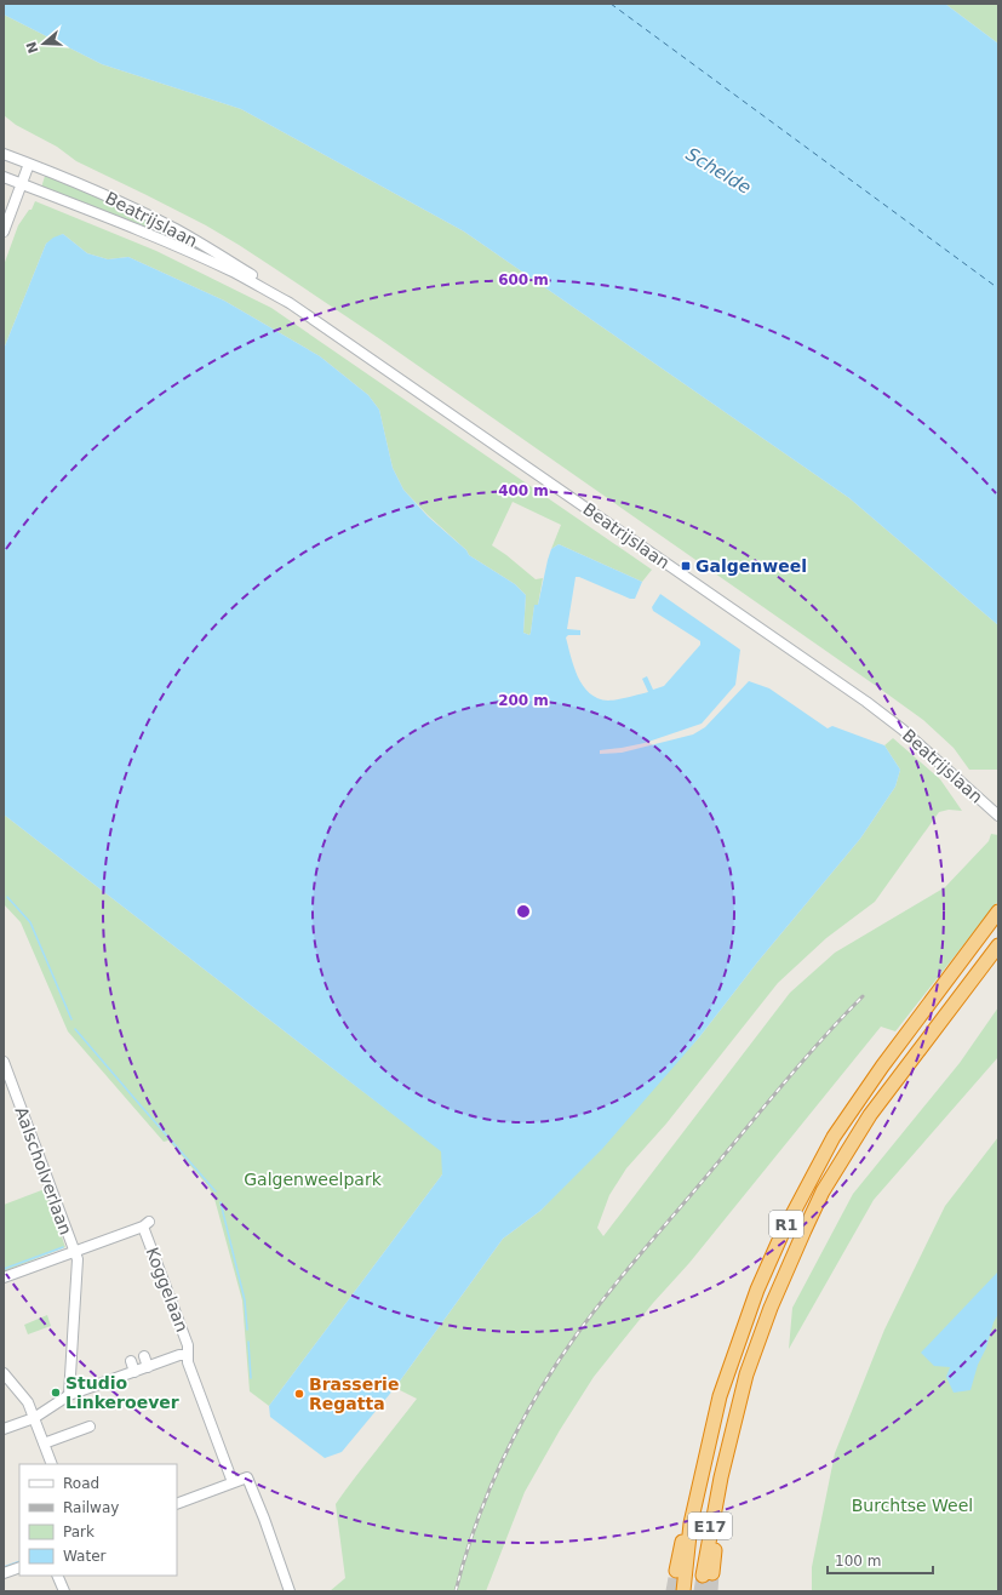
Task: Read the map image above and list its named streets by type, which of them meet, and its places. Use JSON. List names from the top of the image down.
{
  "streets": {
    "highway": ["R1", "E17"],
    "street": ["Beatrijslaan", "Aalscholverlaan", "Koggelaan"]
  },
  "crossings": [
    ["Aalscholverlaan", "Koggelaan"],
    ["R1", "E17"]
  ],
  "water": ["Schelde"],
  "parks": ["Galgenweelpark", "Burchtse Weel"],
  "places": {
    "transit": ["Galgenweel"],
    "other": ["Studio Linkeroever", "Brasserie Regatta"]
  },
  "legend": [
    "Road",
    "Railway",
    "Park",
    "Water"
  ],
  "scale_bar": "100 m",
  "north": "left",
  "rings": ["600 m", "400 m", "200 m"]
}
